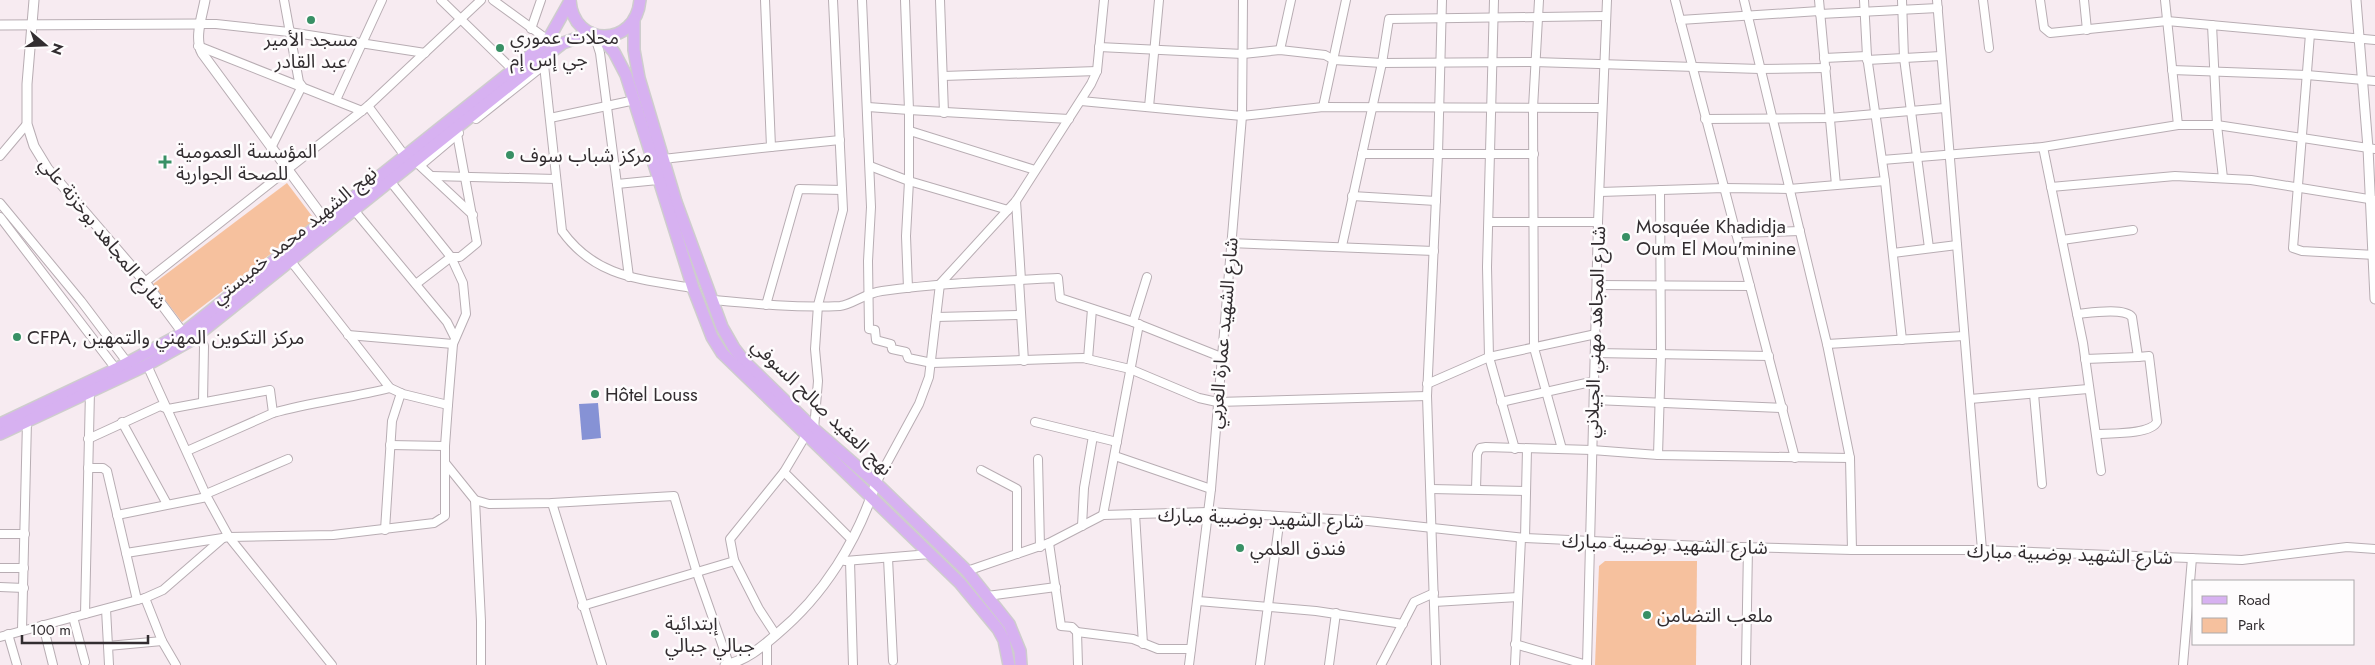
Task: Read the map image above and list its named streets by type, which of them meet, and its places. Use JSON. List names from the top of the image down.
{
  "streets": {
    "main road": ["نهج الشهيد محمد خميستي", "نهج العقيد صالح السوفي"],
    "street": [
      "شارع المجاهد بوخزنة علي",
      "شارع المجاهد مهني الجيلاني",
      "شارع الشهيد عمارة العربي",
      "شارع الشهيد بوضبية مبارك"
    ]
  },
  "crossings": [
    ["شارع المجاهد بوخزنة علي", "نهج الشهيد محمد خميستي"],
    ["نهج الشهيد محمد خميستي", "نهج العقيد صالح السوفي"],
    ["شارع المجاهد مهني الجيلاني", "شارع الشهيد بوضبية مبارك"],
    ["شارع الشهيد عمارة العربي", "شارع الشهيد بوضبية مبارك"],
    ["نهج العقيد صالح السوفي", "شارع الشهيد بوضبية مبارك"]
  ],
  "places": {
    "other": [
      "مسجد الأمير عبد القادر",
      "محلات عموري جي إس إم",
      "مركز شباب سوف",
      "Mosquée Khadidja Oum El Mou'minine",
      "CFPA, مركز التكوين المهني والتمهين",
      "Hôtel Louss",
      "فندق العلمي",
      "ملعب التضامن",
      "إبتدائية جبالي جبالي"
    ],
    "health": ["المؤسسة العمومية للصحة الجوارية"]
  },
  "legend": ["Road", "Park"],
  "scale_bar": "100 m",
  "north": "right"
}
